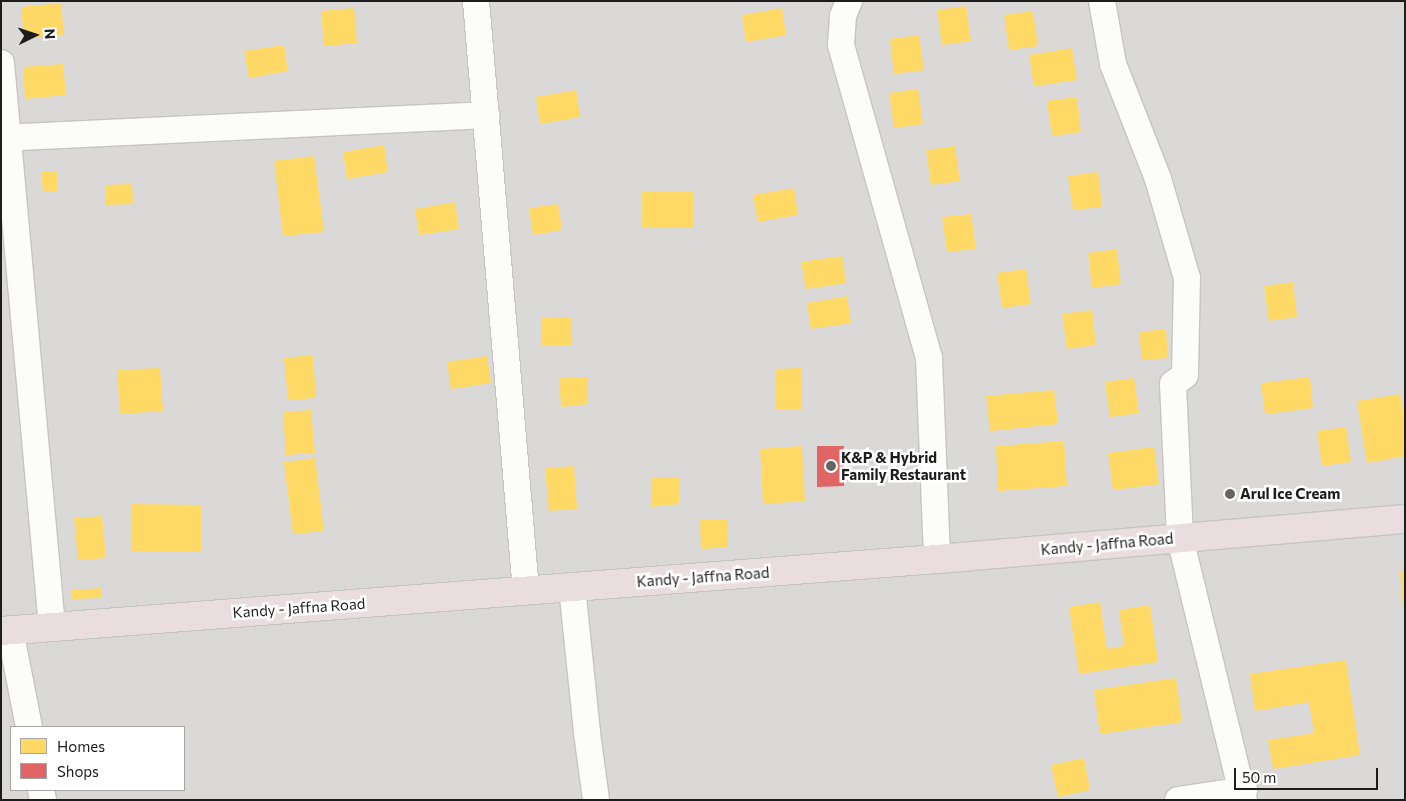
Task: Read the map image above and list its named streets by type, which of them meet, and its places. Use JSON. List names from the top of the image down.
{
  "streets": {
    "highway": ["Kandy - Jaffna Road"]
  },
  "places": ["K&P & Hybrid Family Restaurant", "Arul Ice Cream"],
  "legend": ["Homes", "Shops"],
  "scale_bar": "50 m",
  "north": "right"
}
